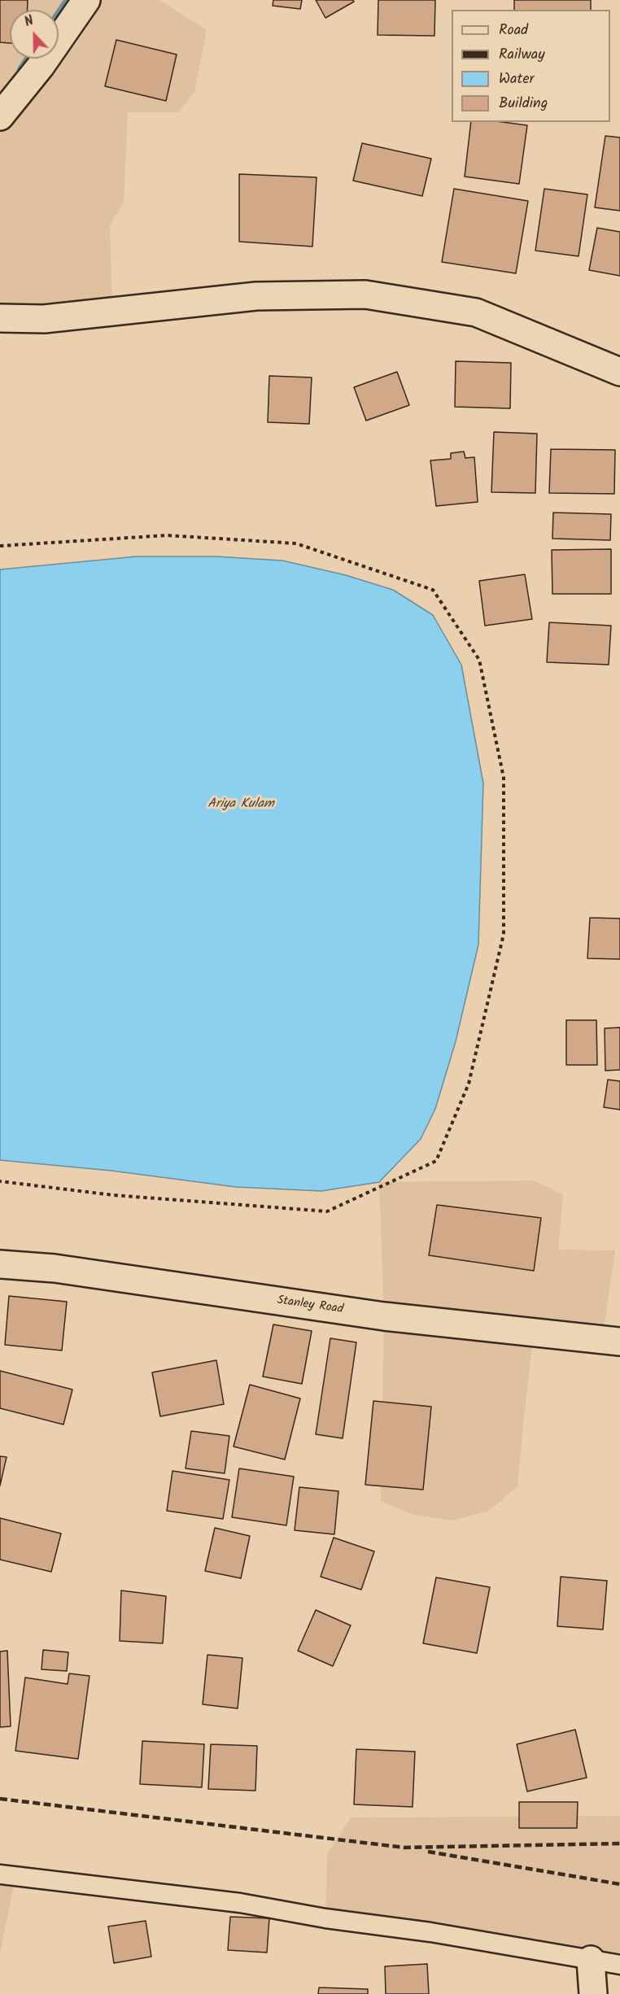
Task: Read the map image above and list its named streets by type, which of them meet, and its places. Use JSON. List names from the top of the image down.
{
  "streets": {
    "street": ["Stanley Road"]
  },
  "water": ["Ariya Kulam"],
  "legend": [
    "Road",
    "Railway",
    "Water",
    "Building"
  ],
  "north": "top"
}
